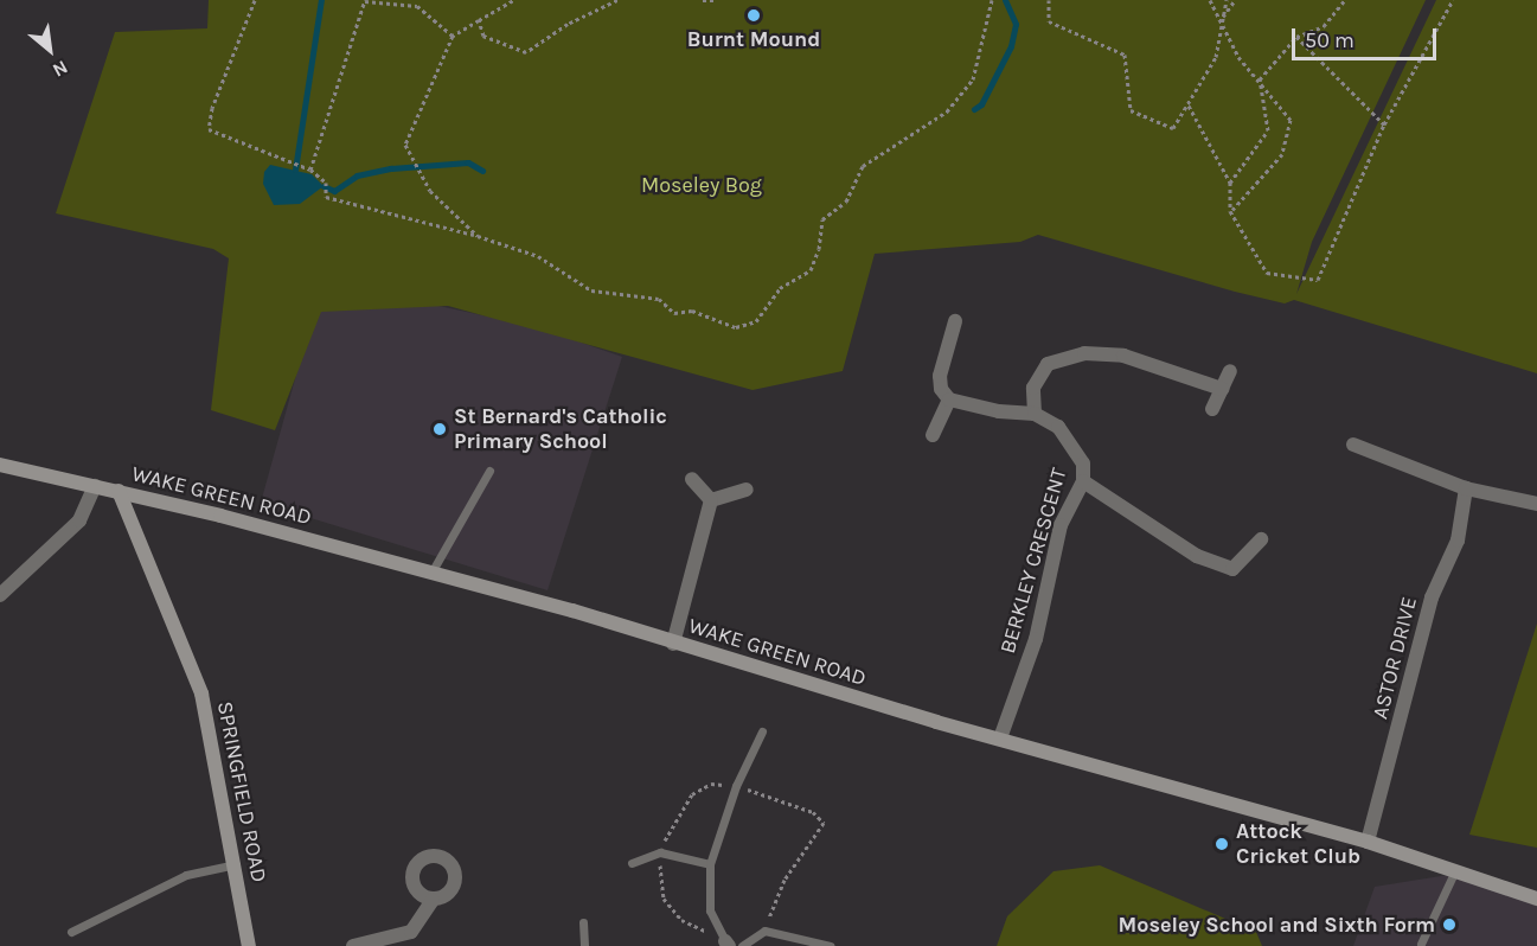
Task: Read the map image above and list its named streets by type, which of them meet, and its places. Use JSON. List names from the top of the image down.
{
  "streets": {
    "street": [
      "WAKE GREEN ROAD",
      "BERKLEY CRESCENT",
      "ASTOR DRIVE",
      "SPRINGFIELD ROAD"
    ]
  },
  "crossings": [
    ["WAKE GREEN ROAD", "BERKLEY CRESCENT"],
    ["WAKE GREEN ROAD", "ASTOR DRIVE"],
    ["WAKE GREEN ROAD", "SPRINGFIELD ROAD"]
  ],
  "parks": ["Moseley Bog"],
  "places": [
    "Burnt Mound",
    "St Bernard's Catholic Primary School",
    "Attock Cricket Club",
    "Moseley School and Sixth Form"
  ],
  "scale_bar": "50 m",
  "north": "bottom right"
}
